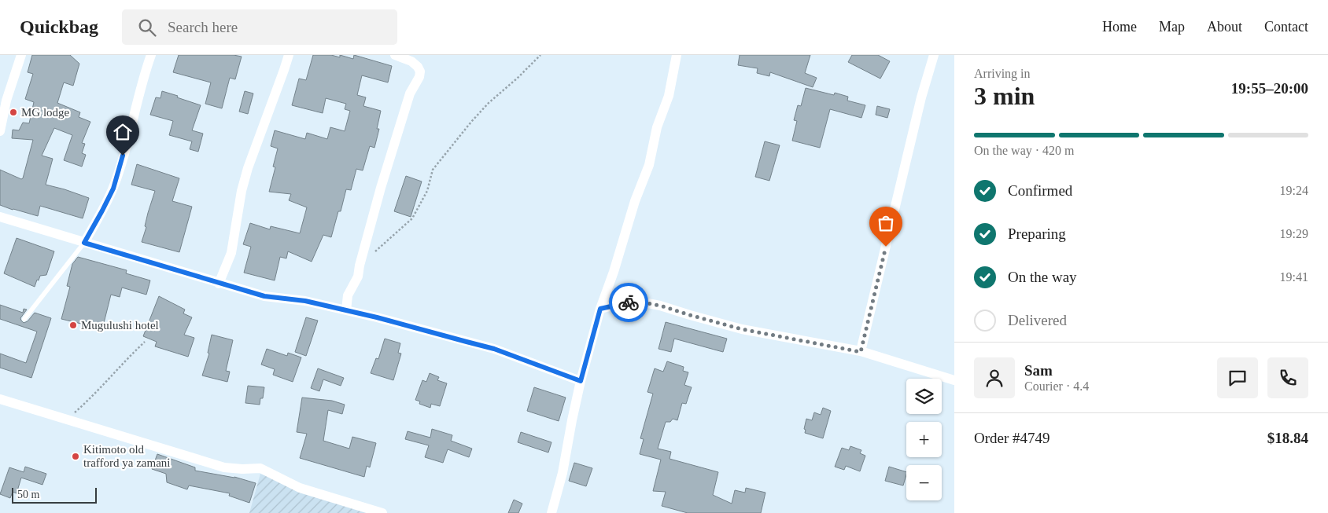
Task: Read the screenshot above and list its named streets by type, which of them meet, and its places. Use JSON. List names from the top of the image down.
{
  "places": ["MG lodge", "Mugulushi hotel", "Kitimoto old trafford ya zamani"],
  "scale_bar": "50 m",
  "page": {
    "header": "Quickbag",
    "search": "Search here",
    "nav": [
      "Home",
      "Map",
      "About",
      "Contact"
    ],
    "heading": ["3 min", "Arriving in", "19:55–20:00"],
    "panel": [
      "Sam",
      "Courier · 4.4",
      "Order #4749",
      "$18.84"
    ],
    "bar": "On the way · 420 m",
    "list": [
      ["Confirmed", "19:24"],
      ["Preparing", "19:29"],
      ["On the way", "19:41"],
      "Delivered"
    ],
    "map_buttons": ["+", "−"],
    "scale": "50 m"
  }
}
